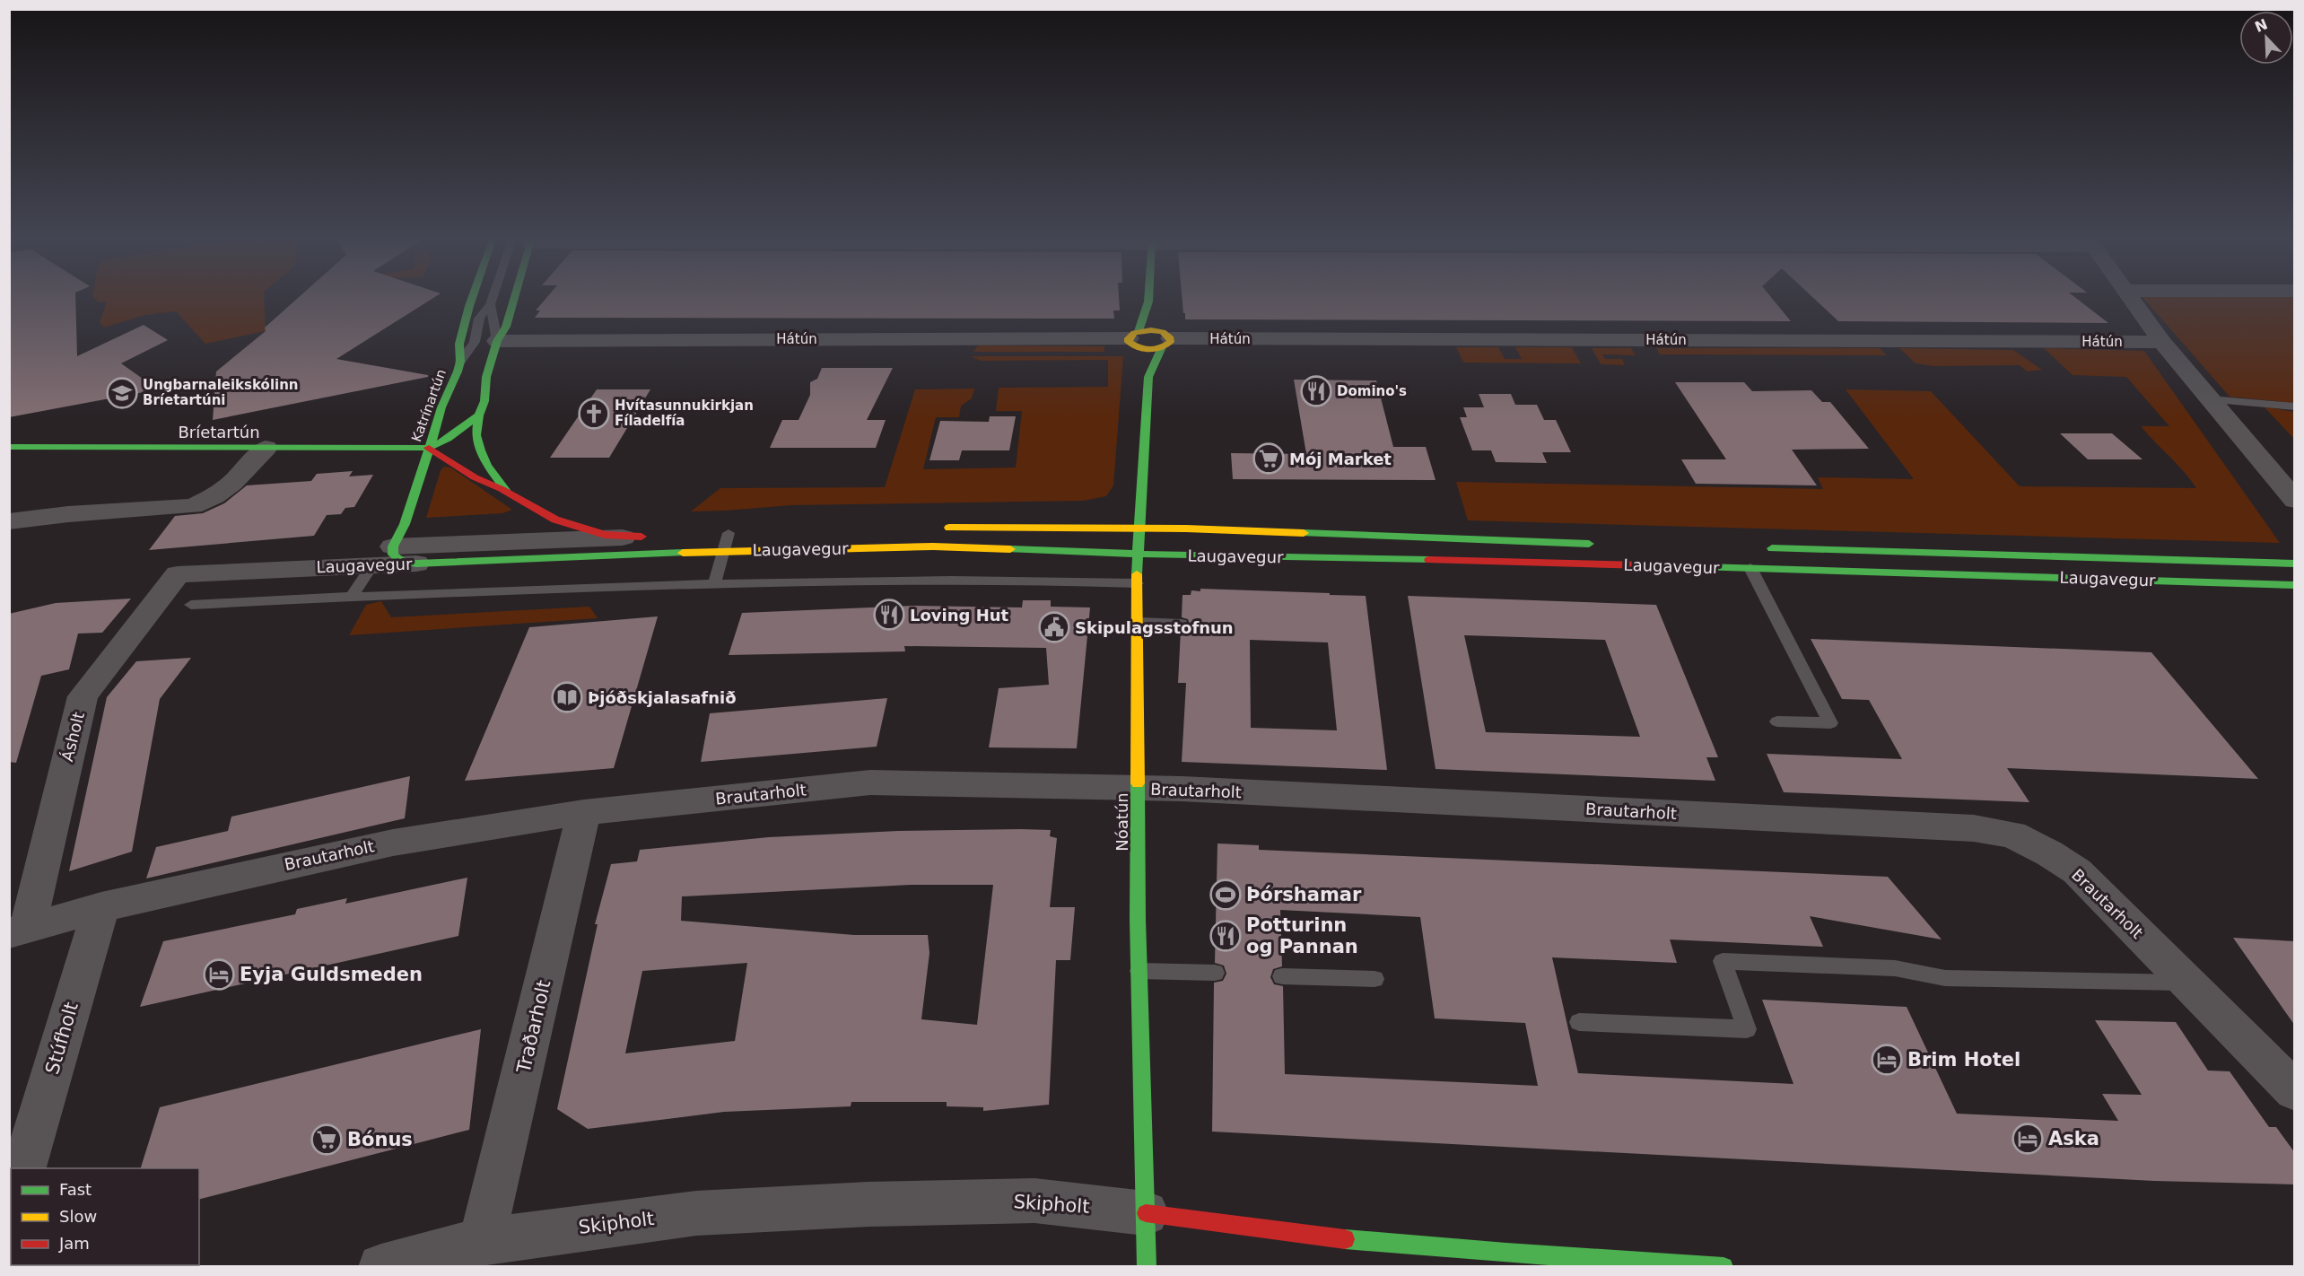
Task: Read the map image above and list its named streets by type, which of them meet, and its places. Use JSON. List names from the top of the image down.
{
  "streets": {
    "main road": [
      "Katrínartún",
      "Bríetartún",
      "Laugavegur",
      "Nóatún",
      "Skipholt"
    ],
    "street": [
      "Hátún",
      "Ásholt",
      "Brautarholt",
      "Traðarholt",
      "Stúfholt"
    ]
  },
  "crossings": [
    ["Hátún", "Nóatún"],
    ["Katrínartún", "Bríetartún"],
    ["Katrínartún", "Laugavegur"],
    ["Laugavegur", "Ásholt"],
    ["Laugavegur", "Nóatún"],
    ["Ásholt", "Brautarholt"],
    ["Brautarholt", "Nóatún"],
    ["Brautarholt", "Traðarholt"],
    ["Brautarholt", "Stúfholt"],
    ["Nóatún", "Skipholt"],
    ["Traðarholt", "Skipholt"]
  ],
  "places": {
    "restaurant": ["Domino's", "Loving Hut", "Potturinn og Pannan"],
    "school or university": ["Ungbarnaleikskólinn Bríetartúni"],
    "church": ["Hvítasunnukirkjan Fíladelfía"],
    "supermarket": ["Mój Market", "Bónus"],
    "public building": ["Skipulagsstofnun"],
    "library": ["Þjóðskjalasafnið"],
    "sports": ["Þórshamar"],
    "hotel": ["Eyja Guldsmeden", "Brim Hotel", "Aska"]
  },
  "legend": ["Fast", "Slow", "Jam"],
  "north": "top left"
}
